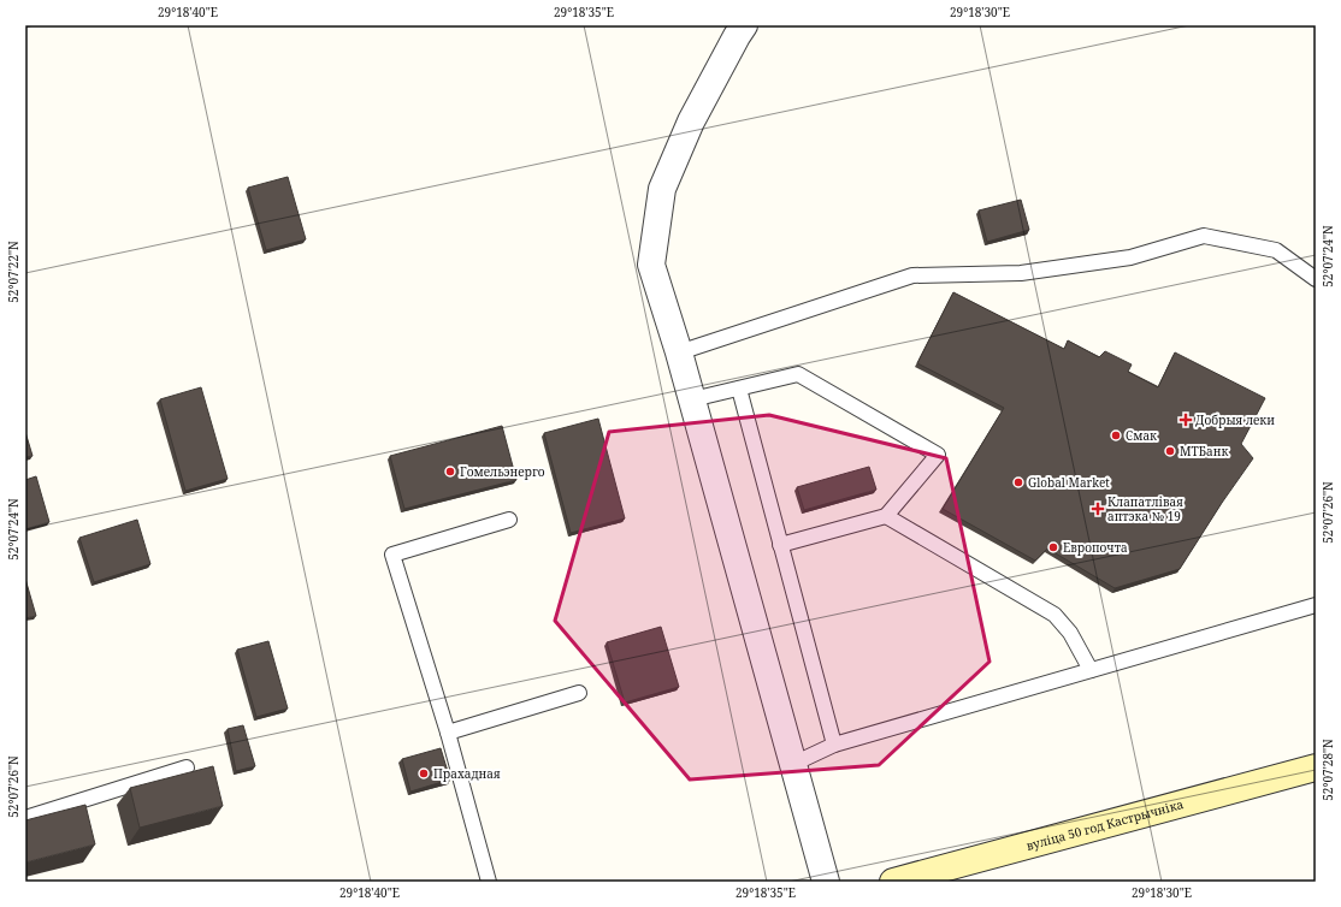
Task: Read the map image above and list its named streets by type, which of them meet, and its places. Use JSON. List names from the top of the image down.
{
  "streets": {
    "main road": ["вуліца 50 год Кастрычніка"]
  },
  "places": {
    "health": ["Добрыя леки", "Клапатлівая аптэка № 19"],
    "other": [
      "Смак",
      "МТБанк",
      "Гомельэнерго",
      "Globаl Market",
      "Европочта",
      "Прахадная"
    ]
  },
  "coordinates": [
    "29°18'40\"E",
    "29°18'35\"E",
    "29°18'30\"E",
    "52°07'24\"N",
    "52°07'22\"N",
    "52°07'26\"N",
    "52°07'28\"N"
  ]
}
